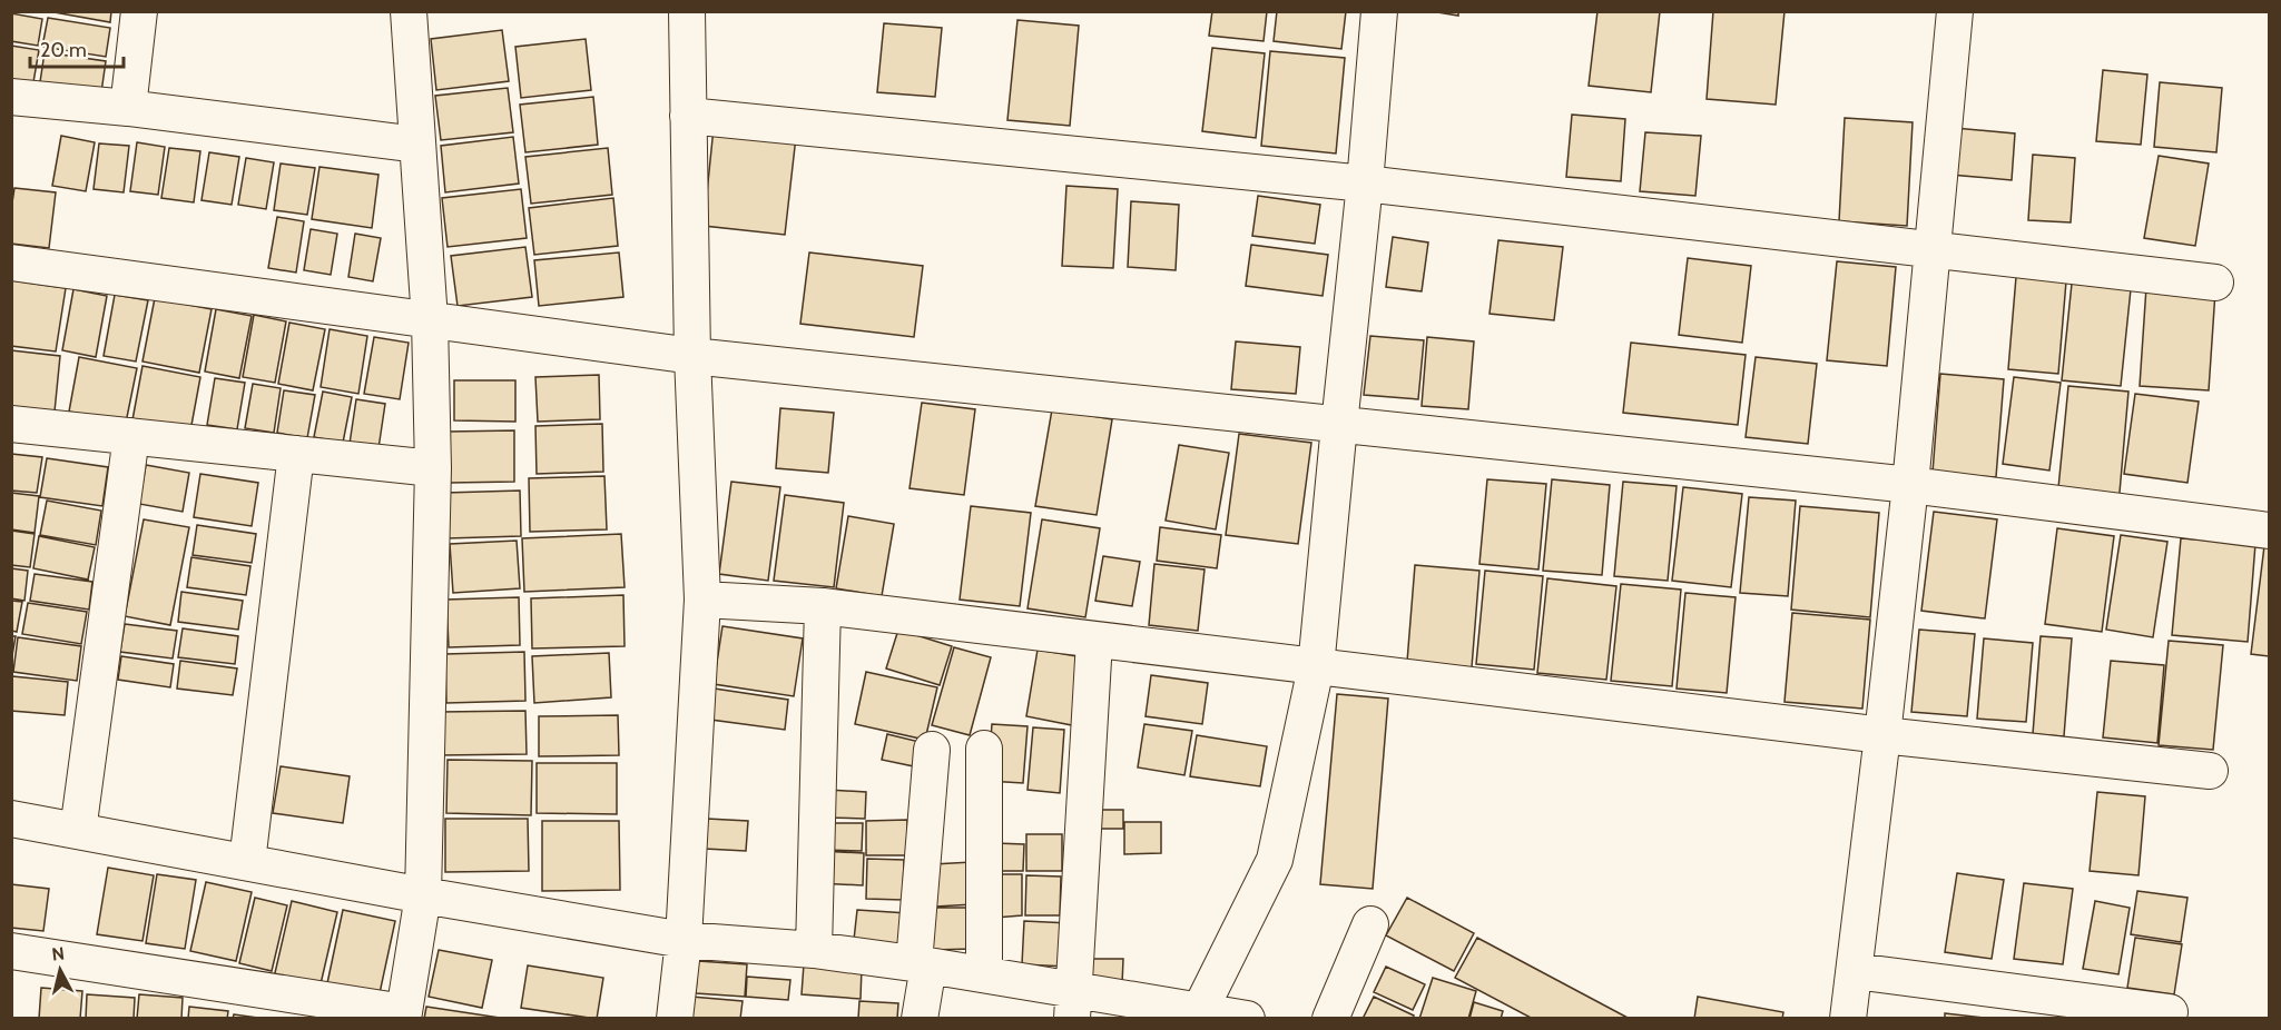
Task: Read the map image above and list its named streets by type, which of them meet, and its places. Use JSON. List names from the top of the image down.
{
  "scale_bar": "20 m",
  "north": "top"
}
